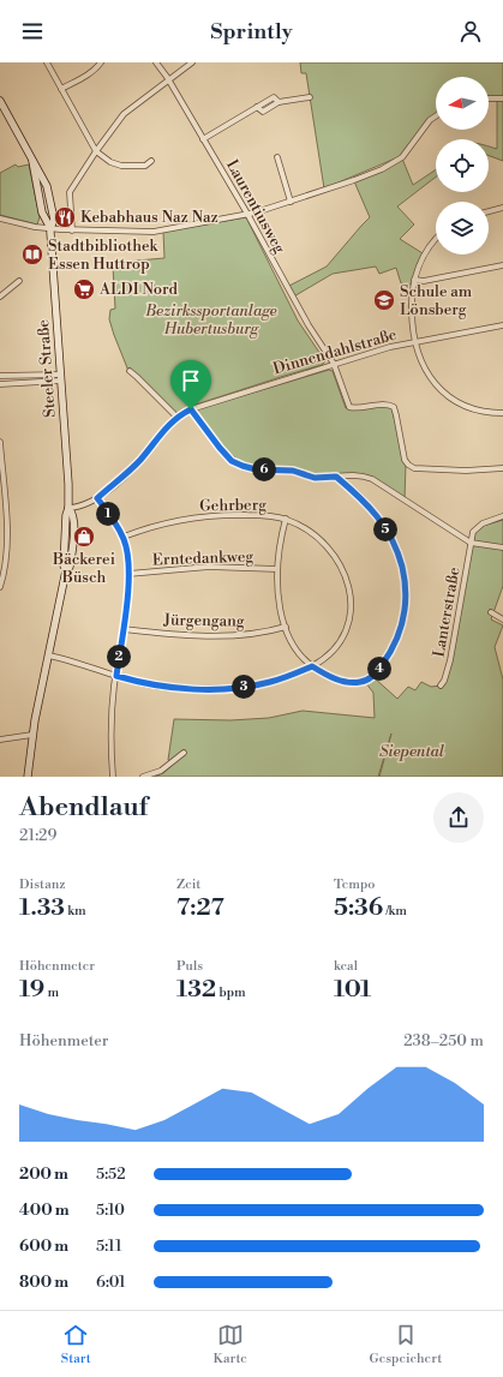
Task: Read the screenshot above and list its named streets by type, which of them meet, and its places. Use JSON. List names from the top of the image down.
{
  "streets": {
    "main road": ["Steeler Straße"],
    "street": [
      "Laurentiusweg",
      "Dinnendahlstraße",
      "Gehrberg",
      "Erntedankweg",
      "Lanterstraße",
      "Jürgengang"
    ]
  },
  "crossings": [
    ["Laurentiusweg", "Dinnendahlstraße"],
    ["Dinnendahlstraße", "Steeler Straße"],
    ["Steeler Straße", "Gehrberg"]
  ],
  "parks": ["Bezirkssportanlage Hubertusburg", "Siepental"],
  "places": {
    "restaurant": ["Kebabhaus Naz Naz"],
    "library": ["Stadtbibliothek Essen Huttrop"],
    "supermarket": ["ALDI Nord"],
    "school or university": ["Schule am Lönsberg"],
    "shop": ["Bäckerei Büsch"]
  },
  "north": "left",
  "page": {
    "header": "Sprintly",
    "pins": [
      "6",
      "1",
      "5",
      "2",
      "4",
      "3"
    ],
    "heading": ["Abendlauf", "21:29"],
    "stats": [
      ["Distanz", "1.33 km"],
      ["Zeit", "7:27"],
      ["Tempo", "5:36 /km"],
      ["Höhenmeter", "19 m"],
      ["Puls", "132 bpm"],
      ["kcal", "101"]
    ],
    "chart": ["Höhenmeter", "238–250 m"],
    "list": [
      {
        "name": "200 m",
        "note": "5:52"
      },
      {
        "name": "400 m",
        "note": "5:10"
      },
      {
        "name": "600 m",
        "note": "5:11"
      },
      {
        "name": "800 m",
        "note": "6:01"
      }
    ],
    "tabs": ["Start", "Karte", "Gespeichert"]
  }
}
